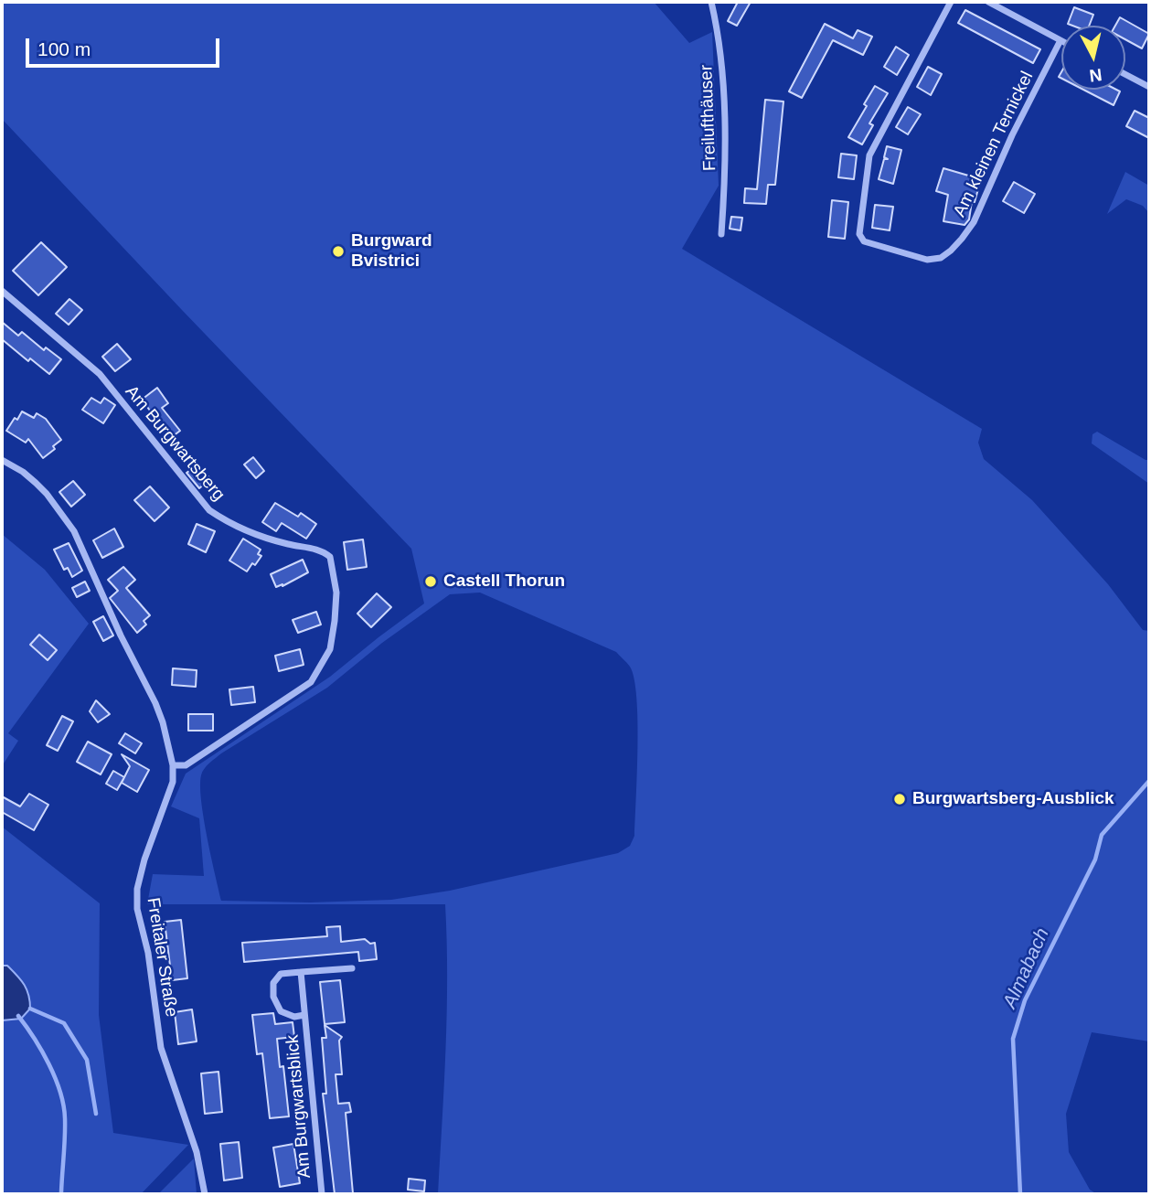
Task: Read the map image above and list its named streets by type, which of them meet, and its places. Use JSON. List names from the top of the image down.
{
  "streets": {
    "street": [
      "Freilufthäuser",
      "Am kleinen Ternickel",
      "Am Burgwartsberg",
      "Freitaler Straße",
      "Am Burgwartsblick"
    ]
  },
  "crossings": [
    ["Am Burgwartsberg", "Freitaler Straße"]
  ],
  "water": ["Almabach"],
  "places": ["Burgward Bvistrici", "Castell Thorun", "Burgwartsberg-Ausblick"],
  "scale_bar": "100 m",
  "north": "bottom"
}
